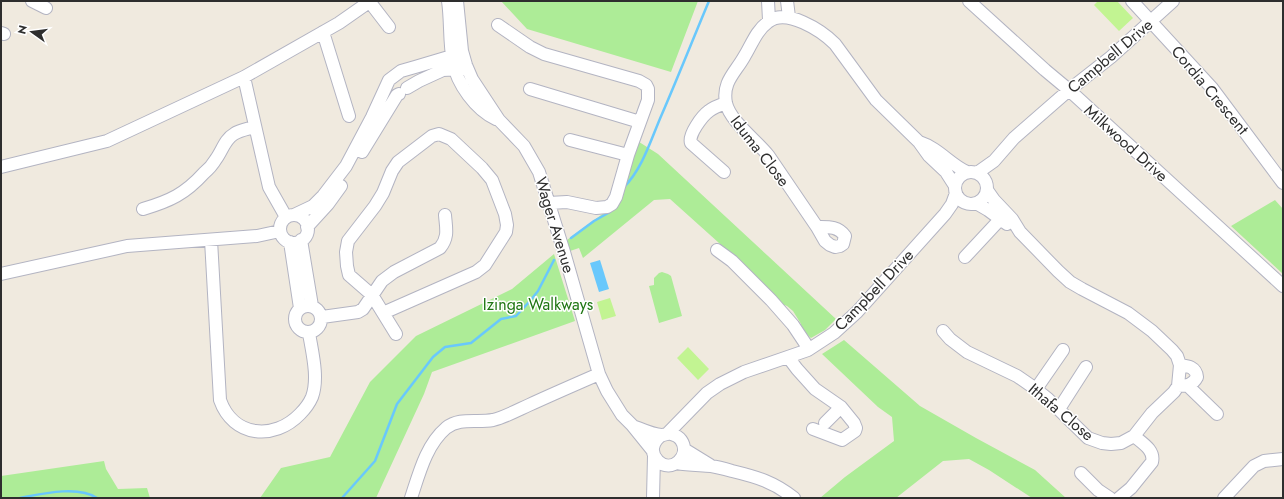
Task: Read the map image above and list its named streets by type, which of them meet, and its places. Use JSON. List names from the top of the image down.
{
  "streets": {
    "street": [
      "Campbell Drive",
      "Cordia Crescent",
      "Milkwood Drive",
      "Iduma Close",
      "Wager Avenue",
      "Ithafa Close"
    ]
  },
  "crossings": [
    ["Campbell Drive", "Cordia Crescent"],
    ["Campbell Drive", "Milkwood Drive"],
    ["Campbell Drive", "Wager Avenue"]
  ],
  "parks": ["Izinga Walkways"],
  "north": "left"
}
